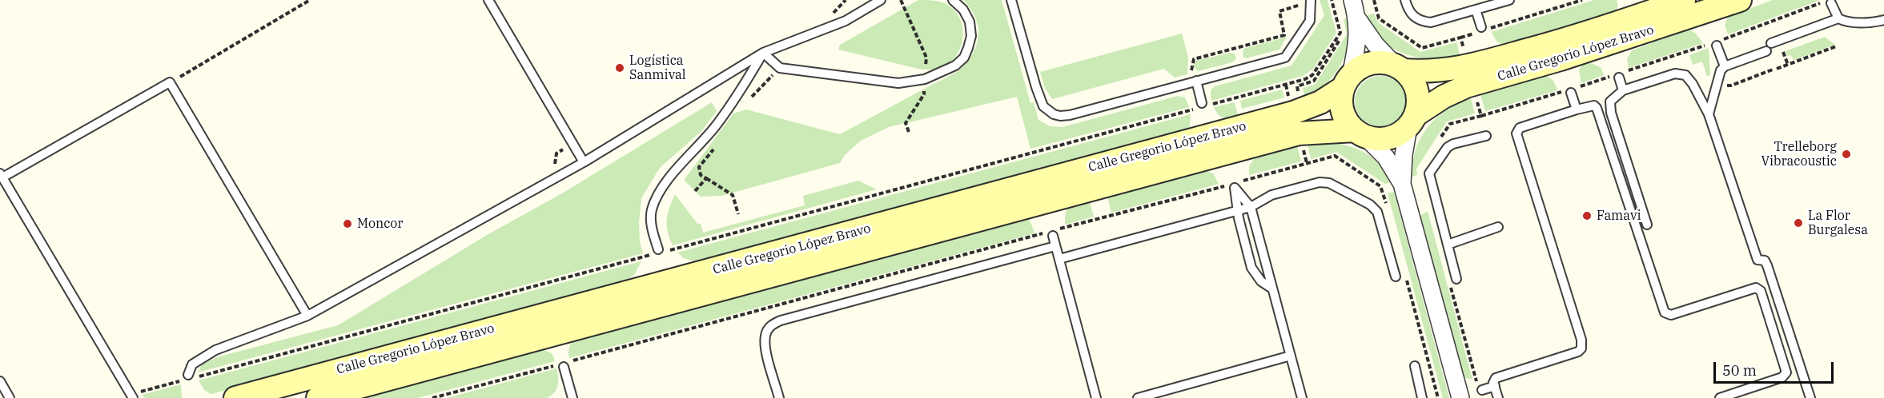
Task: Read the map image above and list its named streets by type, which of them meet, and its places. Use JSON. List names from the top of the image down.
{
  "streets": {
    "main road": ["Calle Gregorio López Bravo"]
  },
  "places": [
    "Logística Sanmival",
    "Trelleborg Vibracoustic",
    "Famavi",
    "La Flor Burgalesa",
    "Moncor"
  ],
  "scale_bar": "50 m"
}
